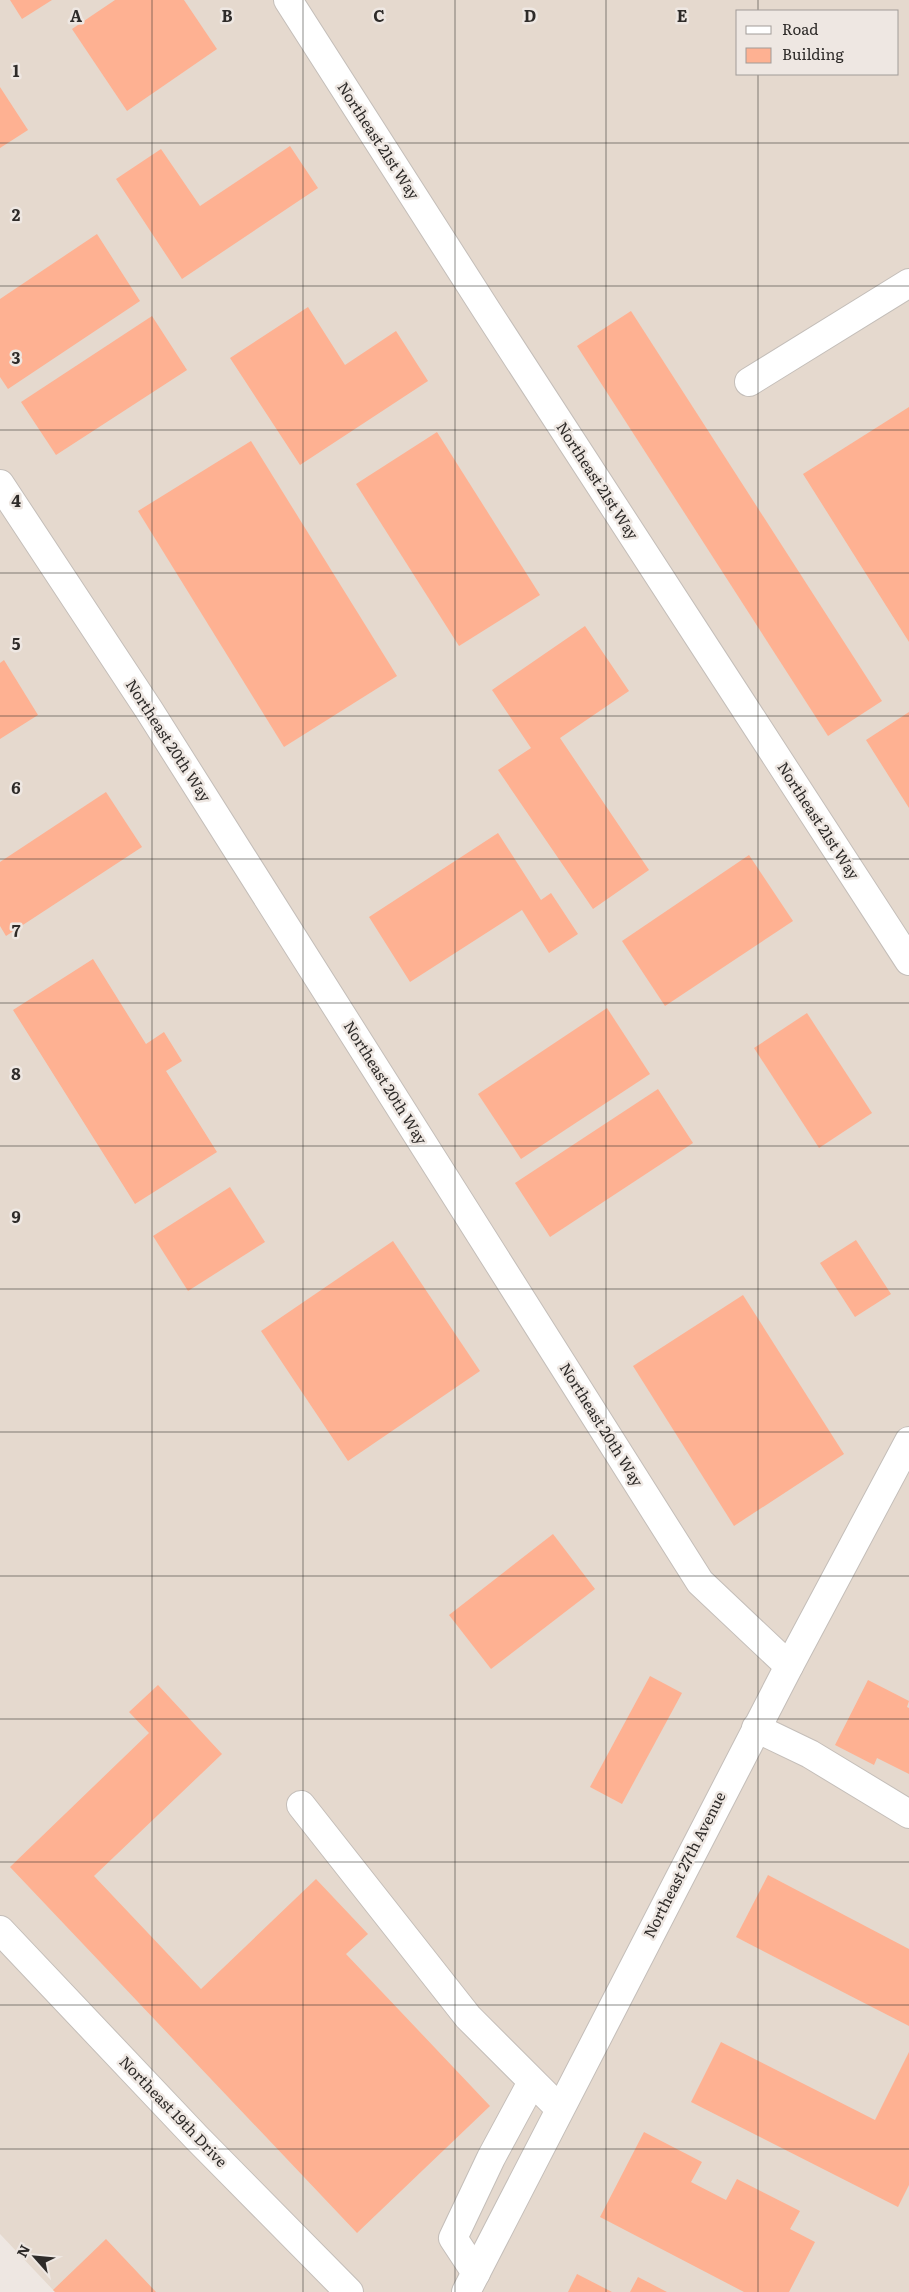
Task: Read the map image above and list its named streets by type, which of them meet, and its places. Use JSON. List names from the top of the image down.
{
  "streets": {
    "street": [
      "Northeast 21st Way",
      "Northeast 20th Way",
      "Northeast 27th Avenue",
      "Northeast 19th Drive"
    ]
  },
  "crossings": [
    ["Northeast 20th Way", "Northeast 27th Avenue"]
  ],
  "legend": ["Road", "Building"],
  "north": "top left",
  "grid": {
    "columns": [
      "A",
      "B",
      "C",
      "D",
      "E"
    ],
    "rows": [
      "1",
      "2",
      "3",
      "4",
      "5",
      "6",
      "7",
      "8",
      "9"
    ]
  }
}
